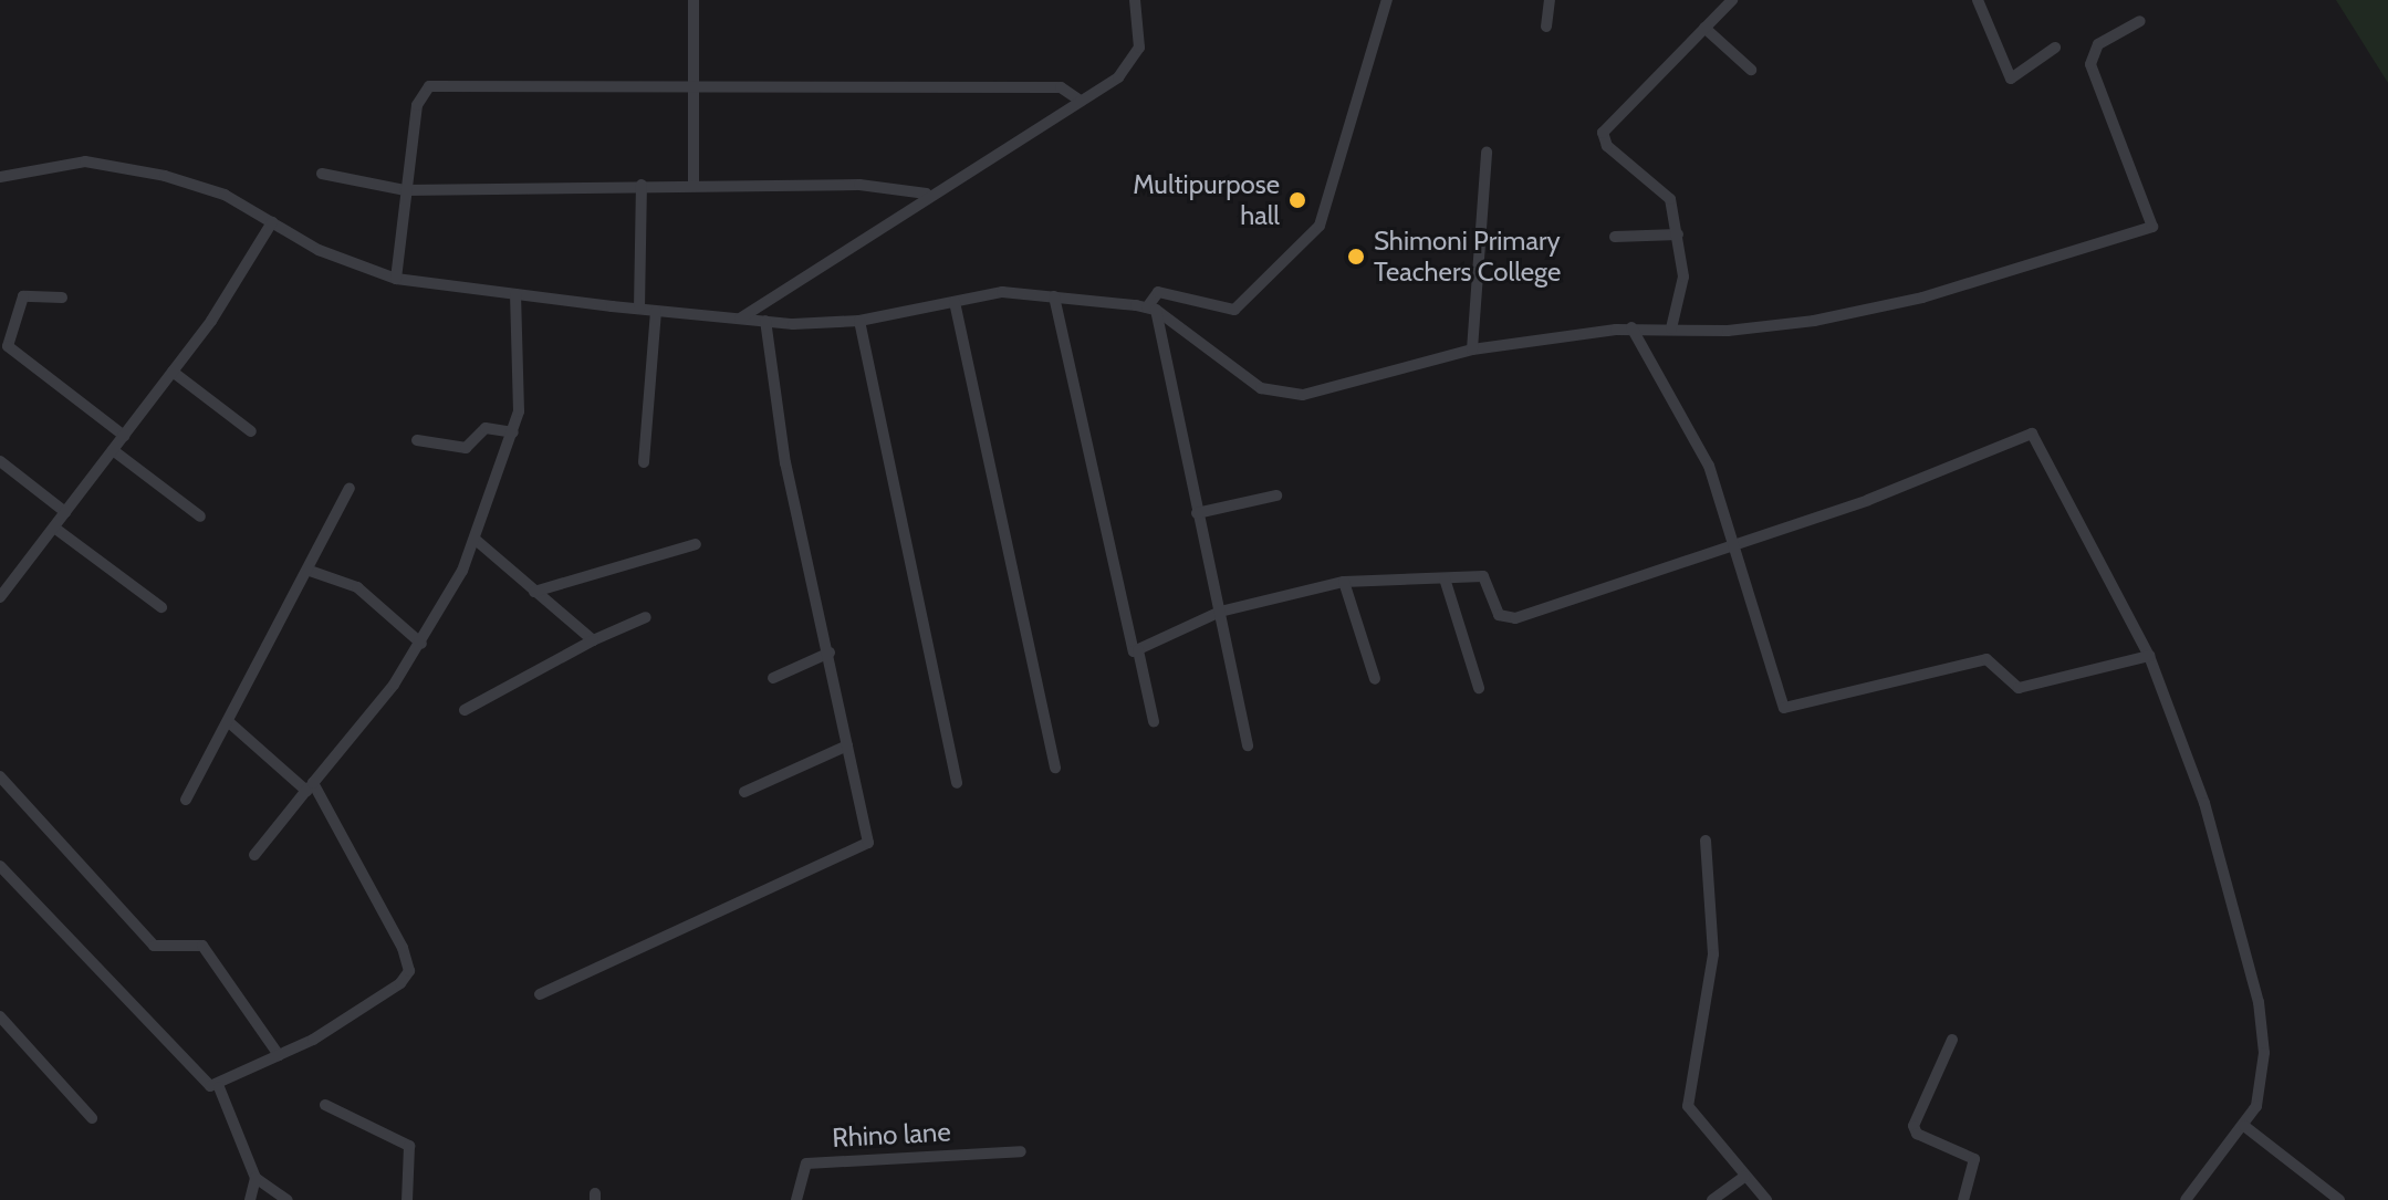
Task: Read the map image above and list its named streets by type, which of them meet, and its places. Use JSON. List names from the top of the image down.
{
  "streets": {
    "street": ["Rhino lane"]
  },
  "places": ["Multipurpose hall", "Shimoni Primary Teachers College"]
}
